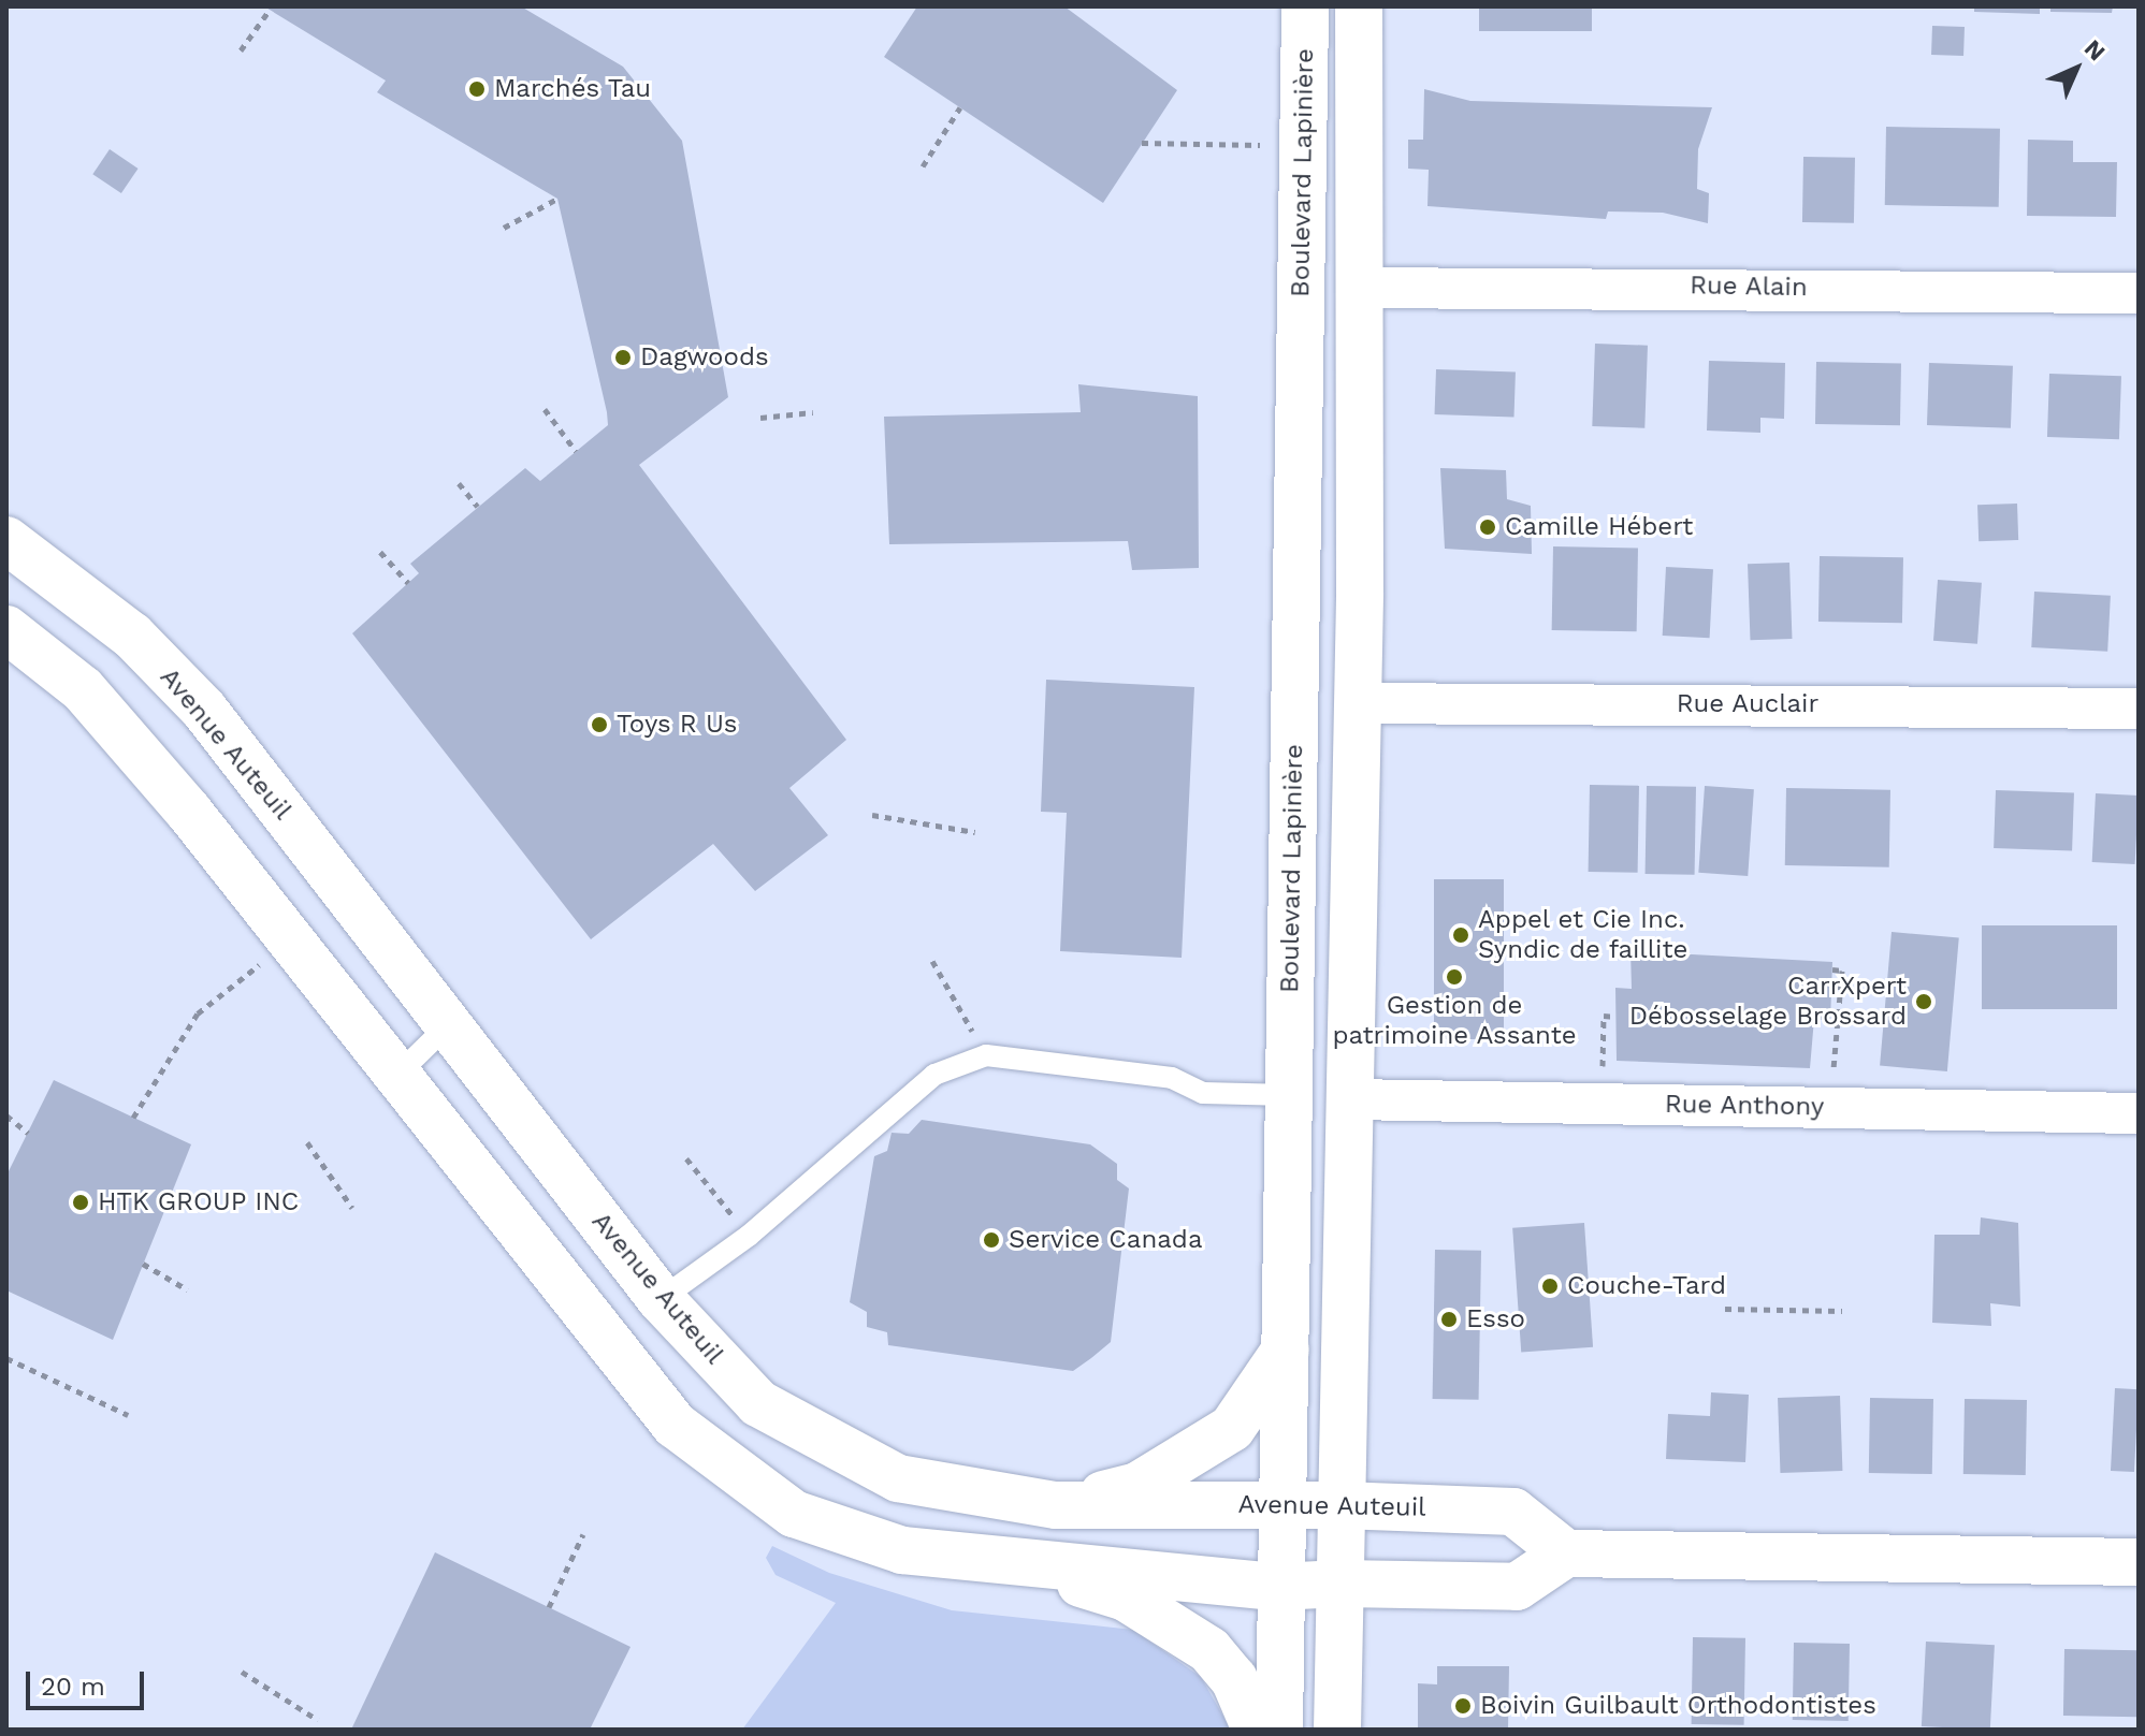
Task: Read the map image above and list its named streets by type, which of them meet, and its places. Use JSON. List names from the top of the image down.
{
  "streets": {
    "main road": ["Boulevard Lapinière", "Avenue Auteuil"],
    "street": ["Rue Alain", "Rue Auclair", "Rue Anthony"]
  },
  "crossings": [
    ["Boulevard Lapinière", "Rue Alain"],
    ["Boulevard Lapinière", "Rue Auclair"],
    ["Boulevard Lapinière", "Avenue Auteuil"],
    ["Boulevard Lapinière", "Rue Anthony"]
  ],
  "places": [
    "Marchés Tau",
    "Dagwoods",
    "Camille Hébert",
    "Toys R Us",
    "Appel et Cie Inc. Syndic de faillite",
    "Gestion de patrimoine Assante",
    "CarrXpert Débosselage Brossard",
    "HTK GROUP INC",
    "Service Canada",
    "Couche-Tard",
    "Esso",
    "Boivin Guilbault Orthodontistes"
  ],
  "scale_bar": "20 m",
  "north": "top right"
}
